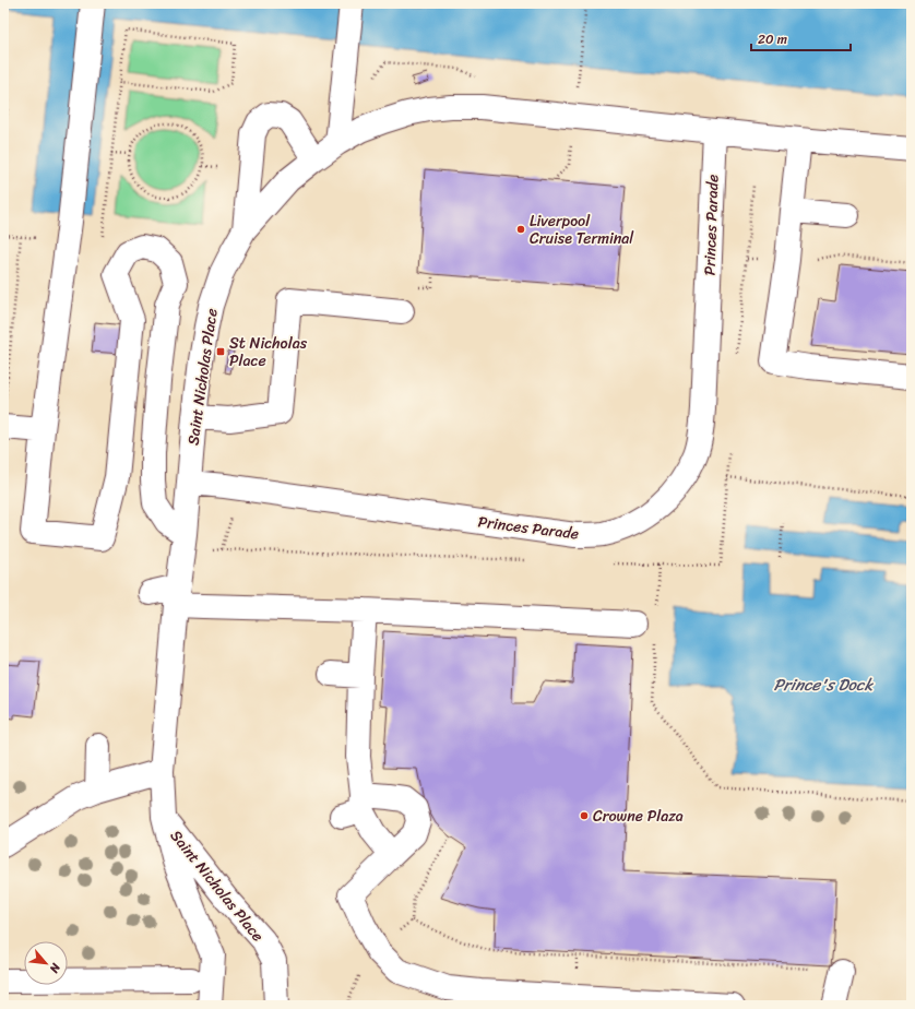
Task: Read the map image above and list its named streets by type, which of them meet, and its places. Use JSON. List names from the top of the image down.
{
  "streets": {
    "street": ["Princes Parade", "Saint Nicholas Place"]
  },
  "crossings": [
    ["Princes Parade", "Saint Nicholas Place"]
  ],
  "water": ["Prince's Dock"],
  "places": {
    "other": ["Liverpool Cruise Terminal", "Crowne Plaza"],
    "transit": ["St Nicholas Place"]
  },
  "scale_bar": "20 m",
  "north": "bottom right"
}
